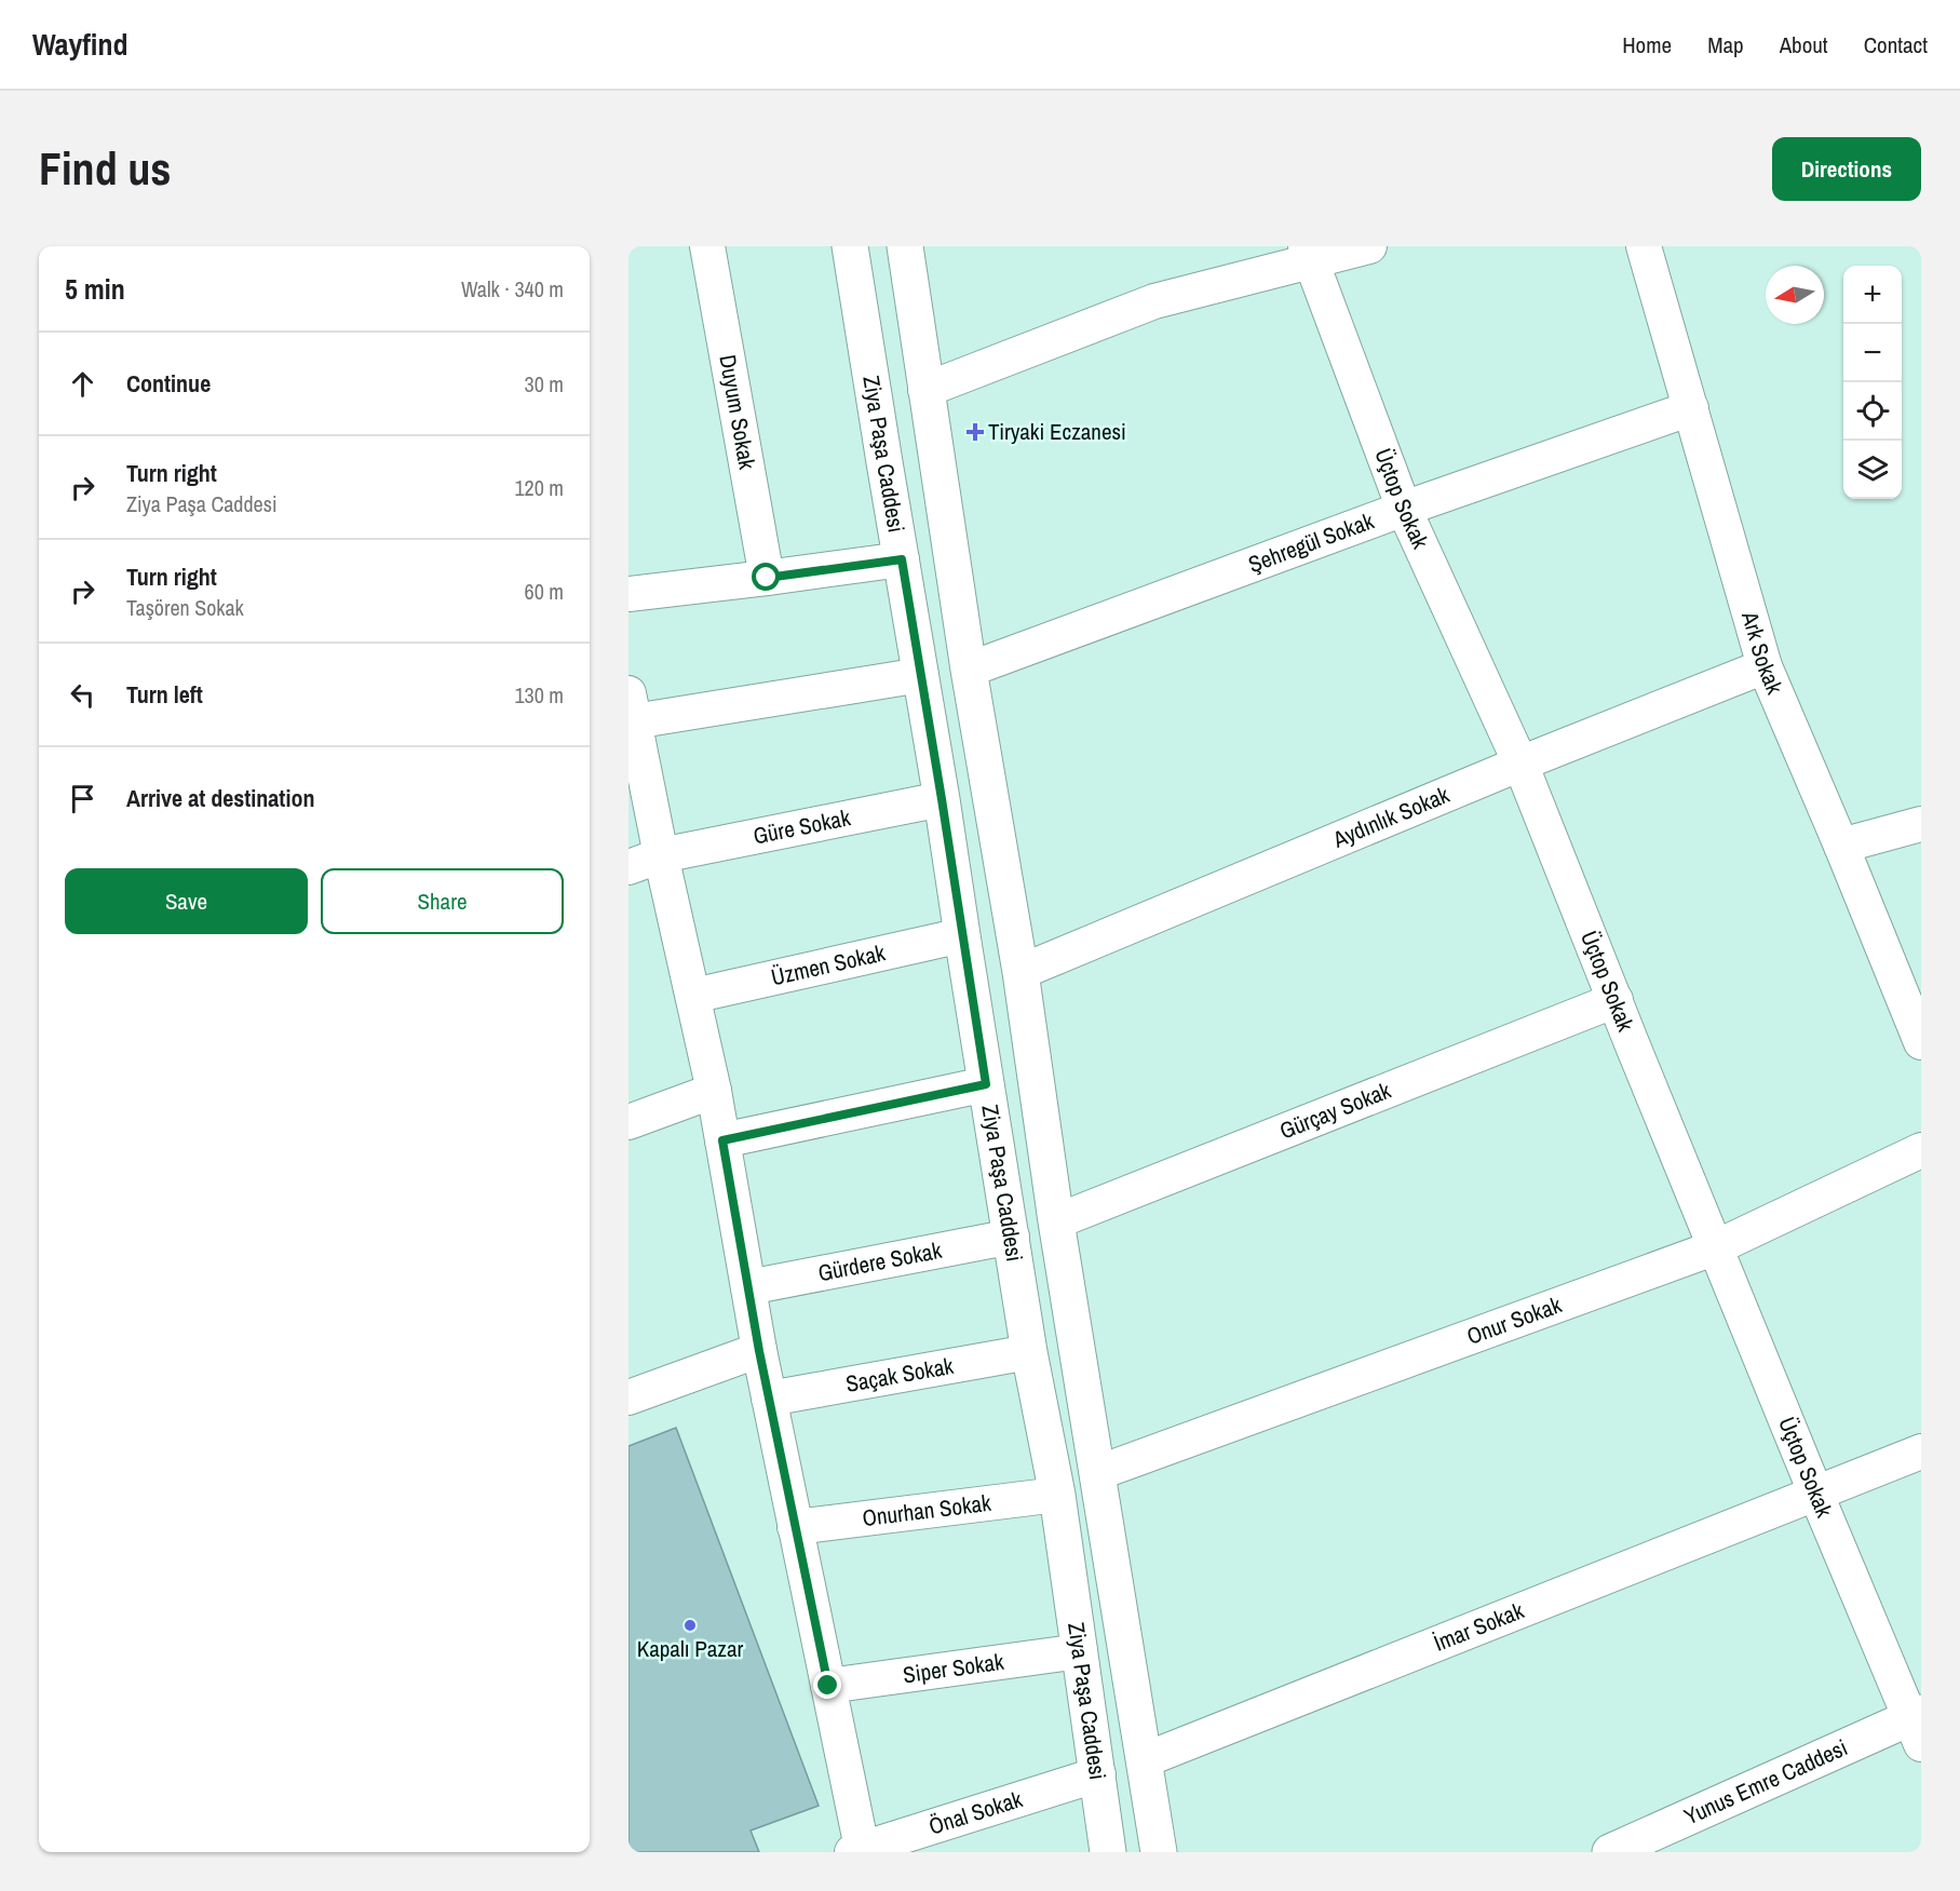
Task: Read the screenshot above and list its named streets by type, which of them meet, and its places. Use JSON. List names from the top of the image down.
{
  "streets": {
    "main road": ["Ziya Paşa Caddesi", "Yunus Emre Caddesi"],
    "street": [
      "Duyum Sokak",
      "Üçtop Sokak",
      "Şehregül Sokak",
      "Ark Sokak",
      "Aydınlık Sokak",
      "Güre Sokak",
      "Üzmen Sokak",
      "Gürçay Sokak",
      "Gürdere Sokak",
      "Onur Sokak",
      "Saçak Sokak",
      "Onurhan Sokak",
      "İmar Sokak",
      "Siper Sokak",
      "Önal Sokak"
    ]
  },
  "crossings": [
    ["Ziya Paşa Caddesi", "Şehregül Sokak"],
    ["Ziya Paşa Caddesi", "Aydınlık Sokak"],
    ["Ziya Paşa Caddesi", "Güre Sokak"],
    ["Ziya Paşa Caddesi", "Üzmen Sokak"],
    ["Ziya Paşa Caddesi", "Gürçay Sokak"],
    ["Ziya Paşa Caddesi", "Gürdere Sokak"],
    ["Ziya Paşa Caddesi", "Onur Sokak"],
    ["Ziya Paşa Caddesi", "Saçak Sokak"],
    ["Ziya Paşa Caddesi", "Onurhan Sokak"],
    ["Ziya Paşa Caddesi", "İmar Sokak"],
    ["Ziya Paşa Caddesi", "Siper Sokak"],
    ["Ziya Paşa Caddesi", "Önal Sokak"],
    ["Üçtop Sokak", "Şehregül Sokak"],
    ["Üçtop Sokak", "Aydınlık Sokak"],
    ["Üçtop Sokak", "Gürçay Sokak"],
    ["Üçtop Sokak", "Onur Sokak"],
    ["Üçtop Sokak", "İmar Sokak"],
    ["Üçtop Sokak", "Yunus Emre Caddesi"],
    ["Şehregül Sokak", "Ark Sokak"],
    ["Ark Sokak", "Aydınlık Sokak"]
  ],
  "places": {
    "health": ["Tiryaki Eczanesi"],
    "other": ["Kapalı Pazar"]
  },
  "north": "left",
  "page": {
    "header": "Wayfind",
    "nav": [
      "Home",
      "Map",
      "About",
      "Contact"
    ],
    "buttons": [
      "Directions",
      ["Save", "Share"]
    ],
    "title": "Find us",
    "heading": ["5 min", "Walk · 340 m"],
    "map_buttons": ["+", "−"],
    "list": [
      ["Continue", "30 m"],
      ["Turn right", "Ziya Paşa Caddesi", "120 m"],
      ["Turn right", "Taşören Sokak", "60 m"],
      ["Turn left", "130 m"],
      "Arrive at destination"
    ]
  }
}
